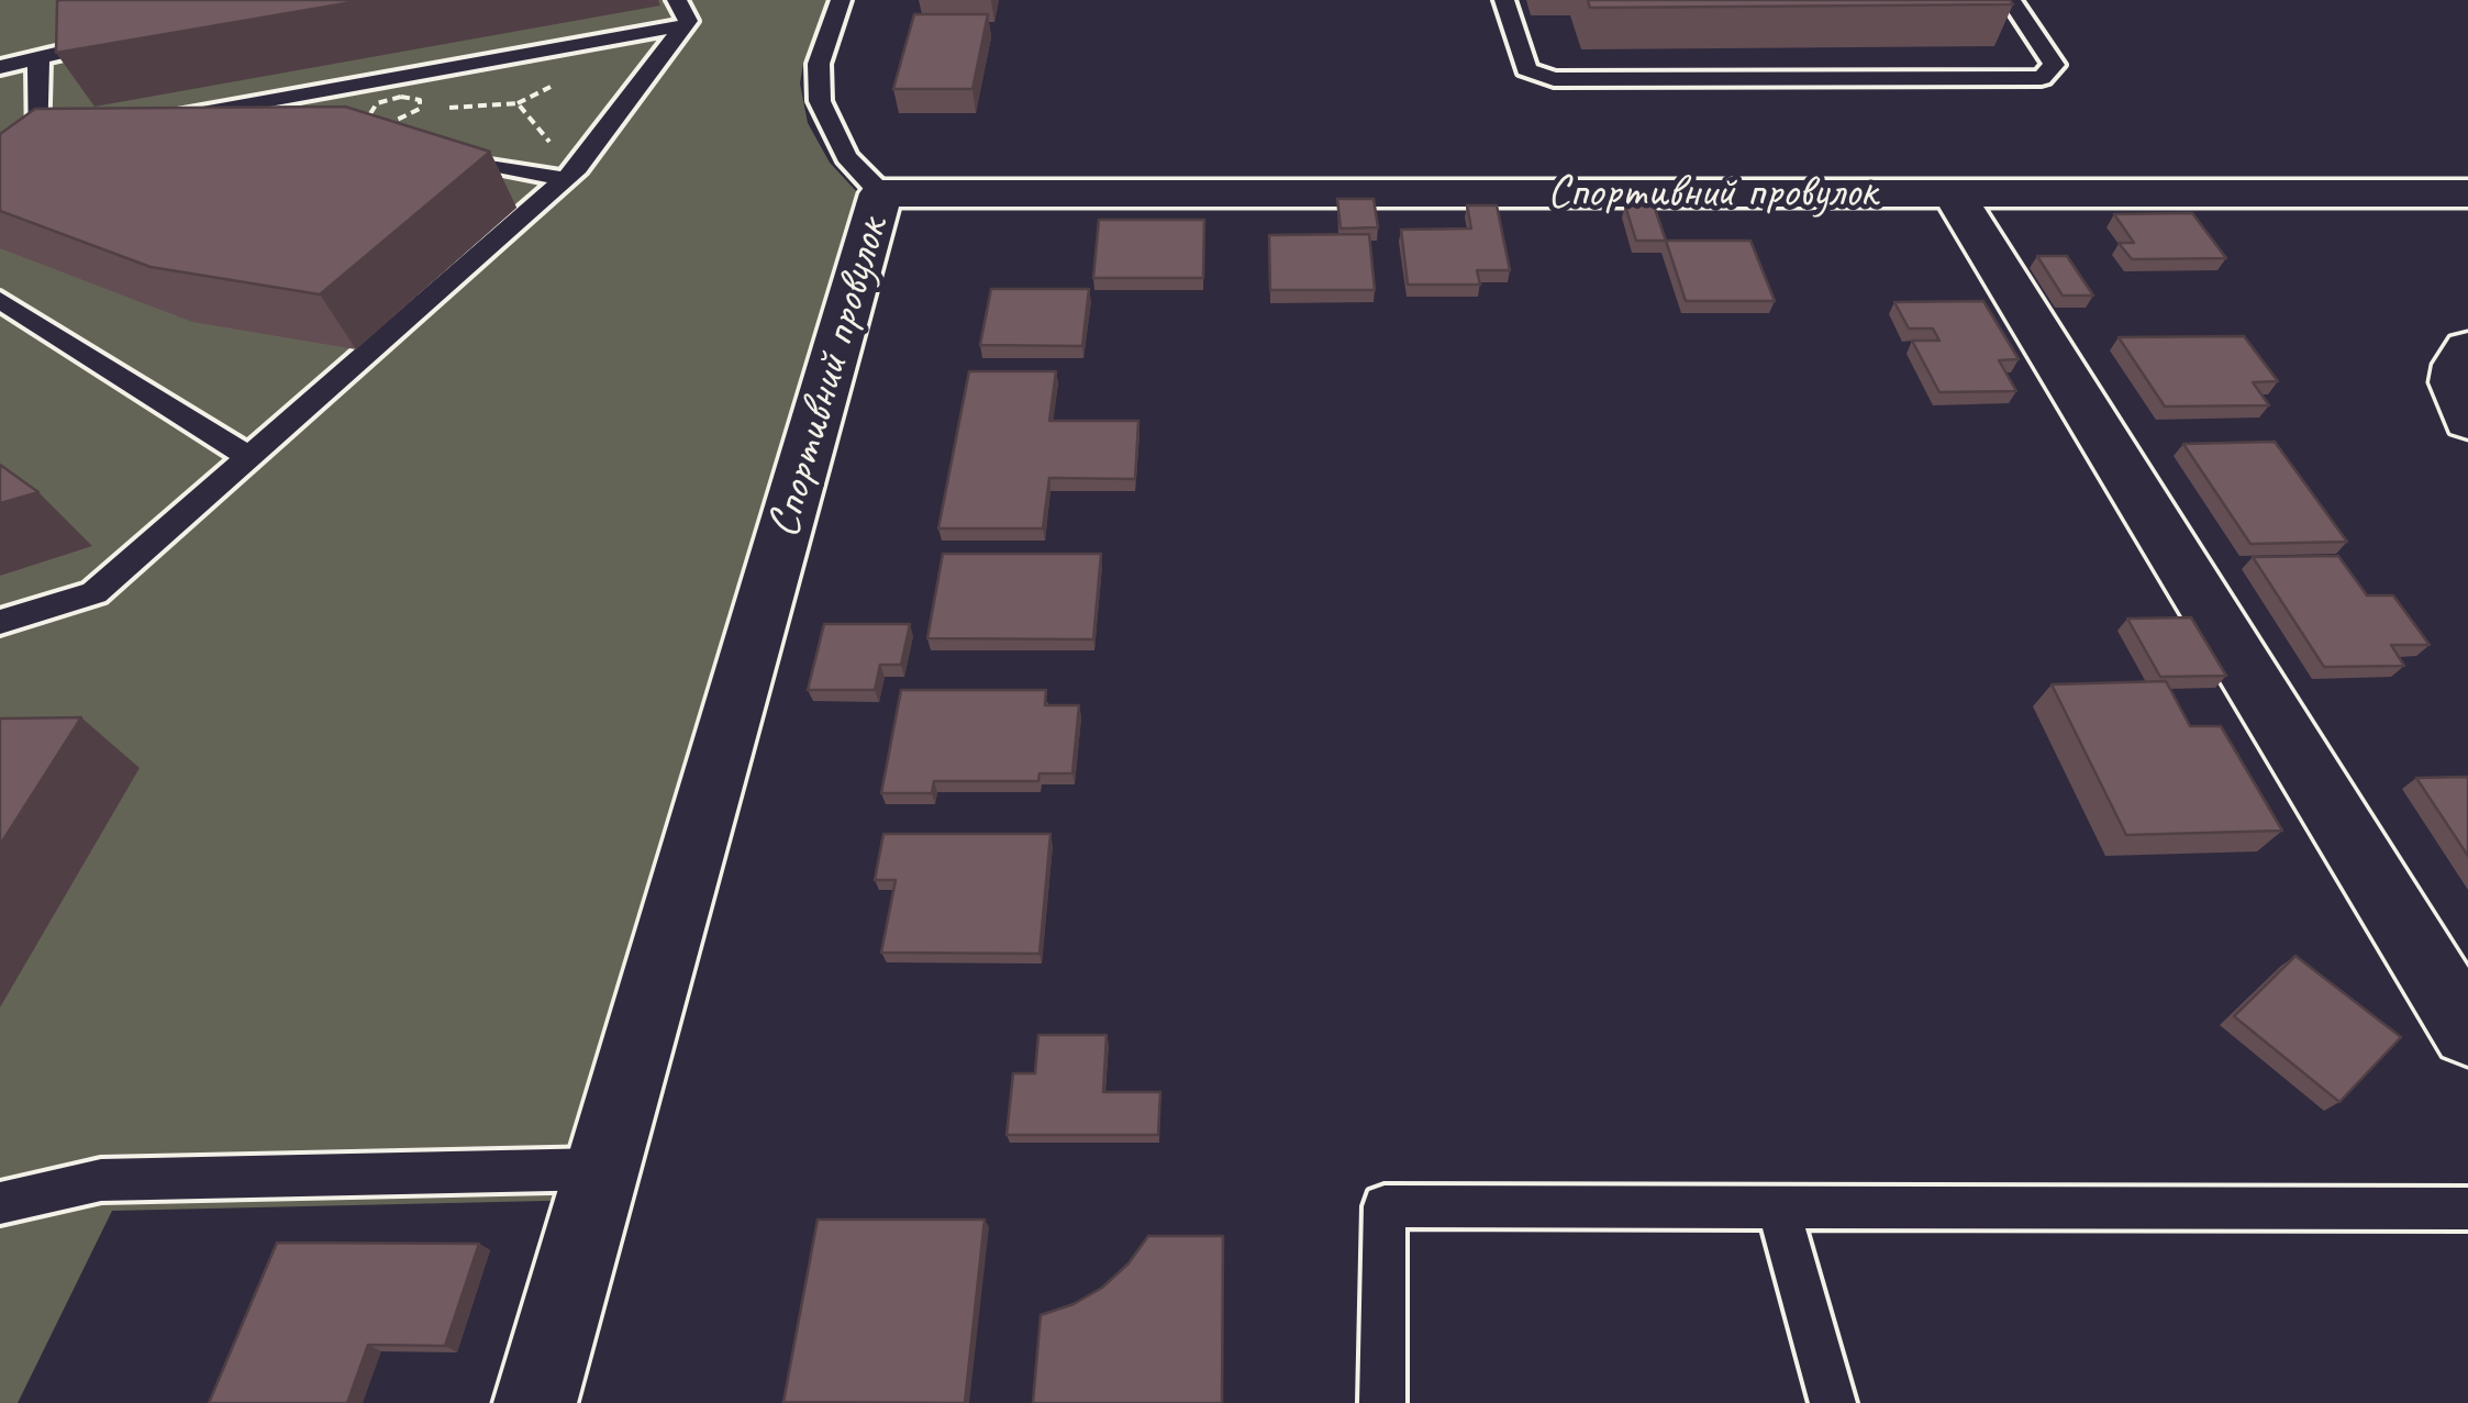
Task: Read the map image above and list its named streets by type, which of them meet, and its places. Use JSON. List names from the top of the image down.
{
  "streets": {
    "street": ["Спортивний провулок"]
  }
}
